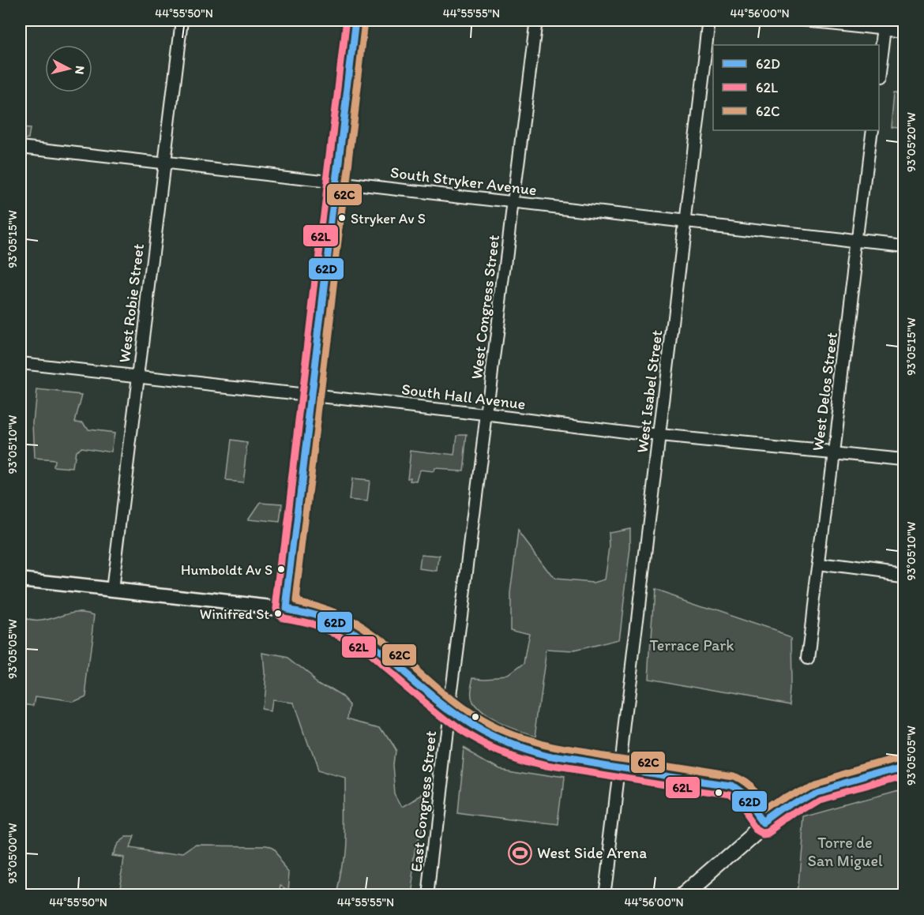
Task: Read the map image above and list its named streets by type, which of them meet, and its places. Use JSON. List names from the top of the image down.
{
  "streets": {
    "street": [
      "South Stryker Avenue",
      "West Robie Street",
      "West Congress Street",
      "West Isabel Street",
      "West Delos Street",
      "South Hall Avenue",
      "East Congress Street"
    ]
  },
  "crossings": [
    ["South Stryker Avenue", "West Robie Street"],
    ["South Stryker Avenue", "West Congress Street"],
    ["South Stryker Avenue", "West Isabel Street"],
    ["South Stryker Avenue", "West Delos Street"],
    ["West Robie Street", "South Hall Avenue"],
    ["West Congress Street", "South Hall Avenue"],
    ["West Congress Street", "East Congress Street"],
    ["West Isabel Street", "South Hall Avenue"],
    ["West Delos Street", "South Hall Avenue"]
  ],
  "parks": ["Terrace Park", "Torre de San Miguel"],
  "places": {
    "other": ["Stryker Av S", "Humboldt Av S", "Winifred St"],
    "sports": ["West Side Arena"]
  },
  "lines": ["transit line 62D", "transit line 62L", "transit line 62C"],
  "legend": ["62D", "62L", "62C"],
  "north": "right",
  "coordinates": [
    "44°55'50\"N",
    "44°55'55\"N",
    "44°56'00\"N",
    "93°05'20\"W",
    "93°05'15\"W",
    "93°05'10\"W",
    "93°05'05\"W",
    "93°05'00\"W"
  ]
}
